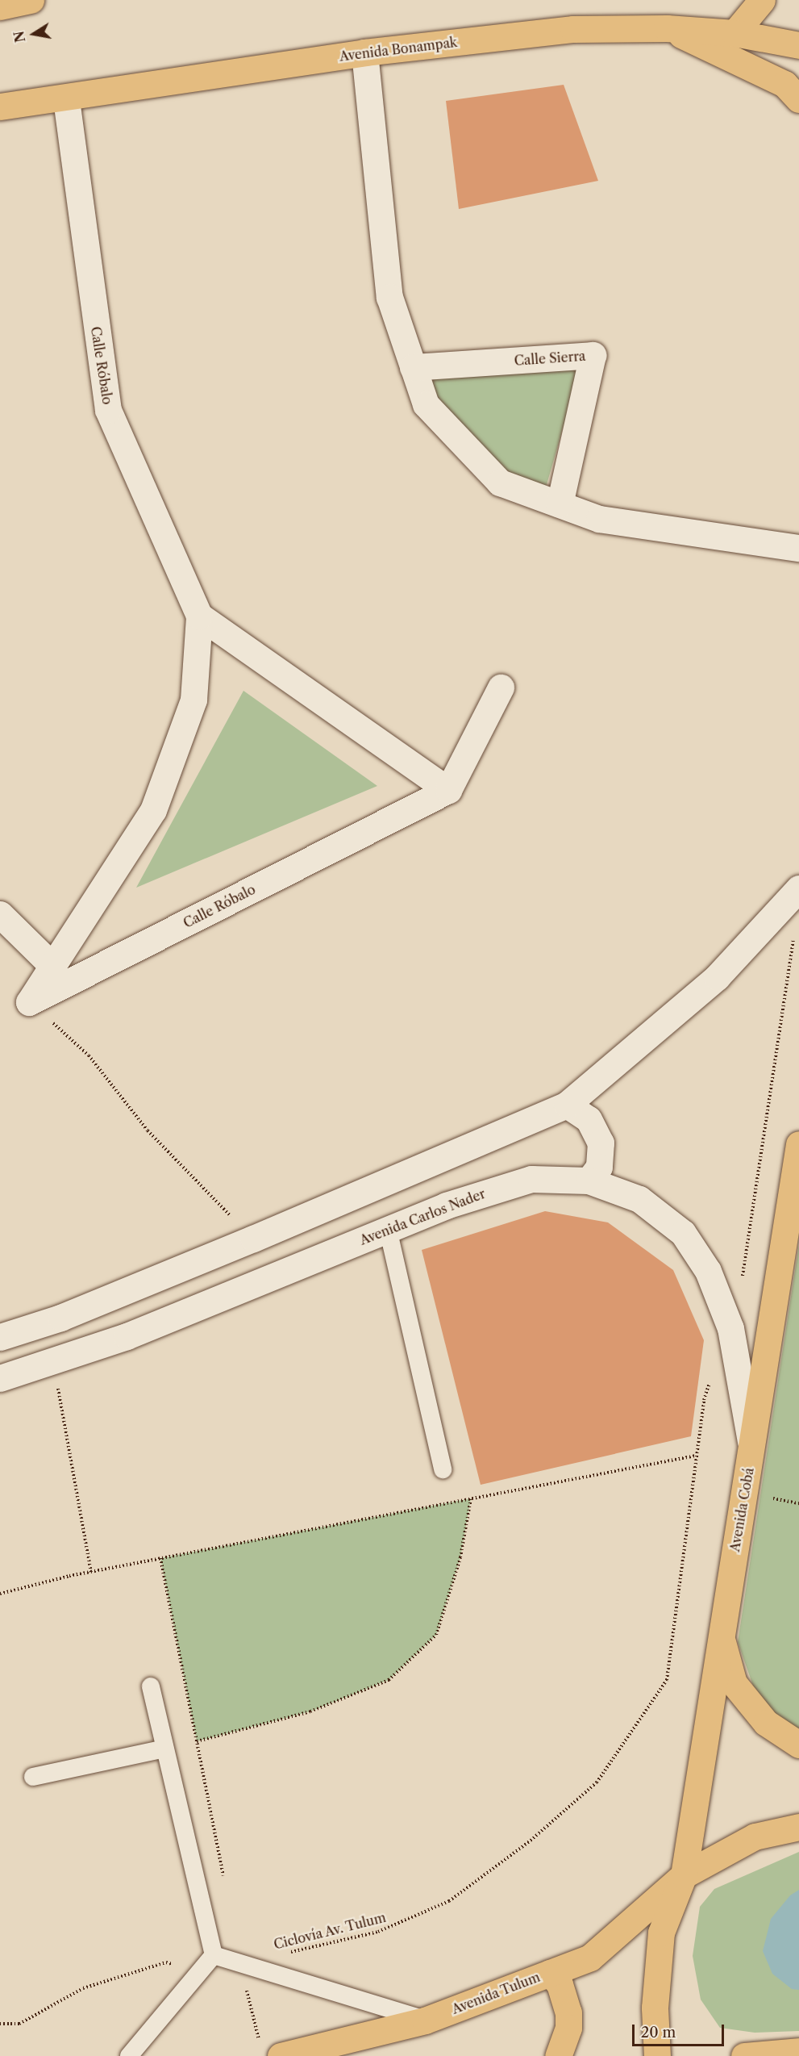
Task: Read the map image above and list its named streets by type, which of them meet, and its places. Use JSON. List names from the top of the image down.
{
  "streets": {
    "main road": ["Avenida Bonampak", "Avenida Cobá", "Avenida Tulum"],
    "street": ["Calle Sierra", "Calle Róbalo", "Avenida Carlos Nader"],
    "path": ["Ciclovía Av. Tulum"]
  },
  "crossings": [
    ["Avenida Bonampak", "Calle Róbalo"],
    ["Avenida Carlos Nader", "Avenida Cobá"],
    ["Avenida Cobá", "Avenida Tulum"]
  ],
  "scale_bar": "20 m",
  "north": "left"
}
